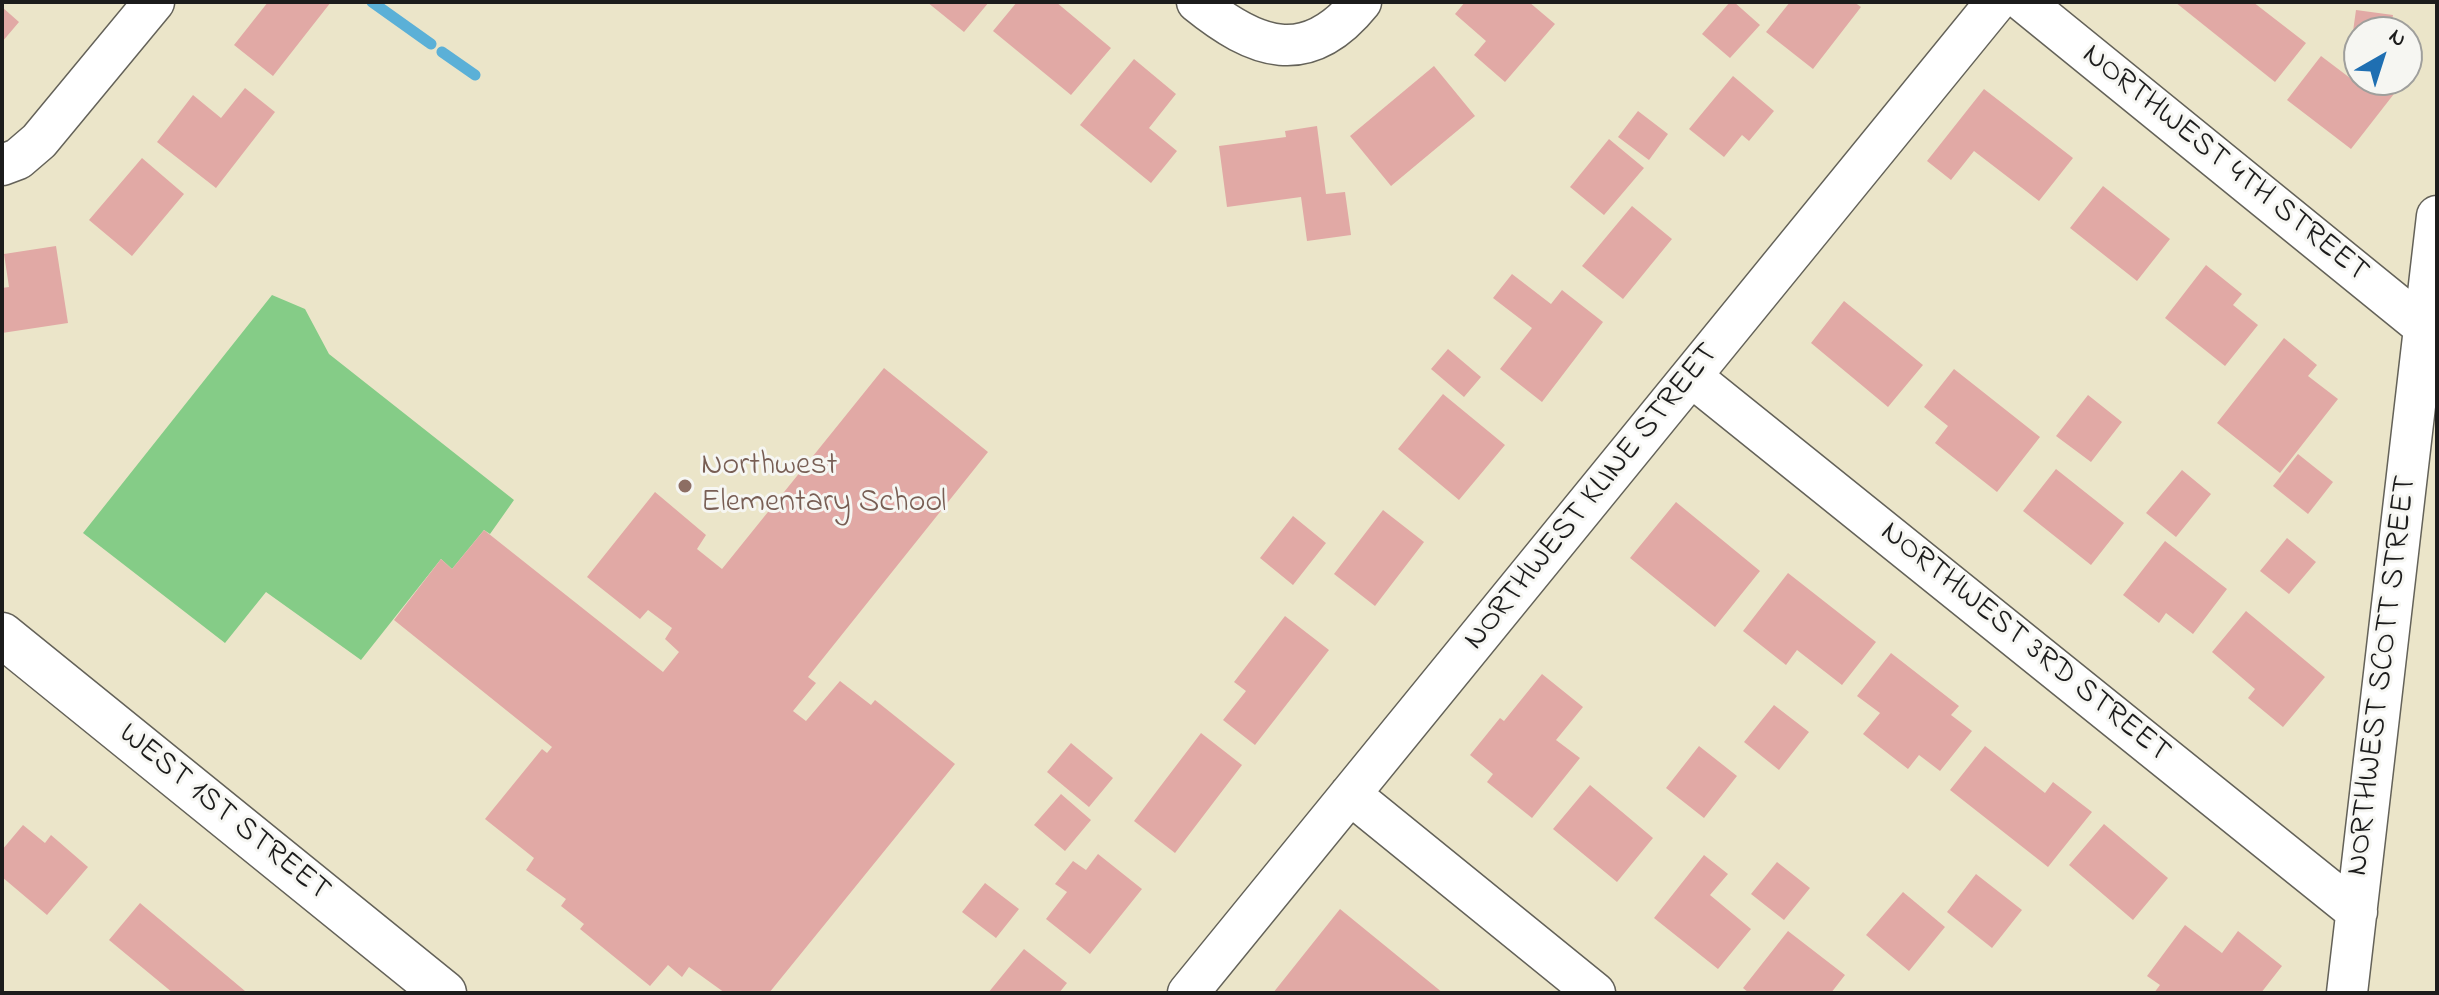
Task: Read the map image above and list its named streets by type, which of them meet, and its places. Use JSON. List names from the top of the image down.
{
  "streets": {
    "main road": ["WEST 1ST STREET"],
    "street": [
      "NORTHWEST 4TH STREET",
      "NORTHWEST KLINE STREET",
      "NORTHWEST 3RD STREET",
      "NORTHWEST SCOTT STREET"
    ]
  },
  "crossings": [
    ["NORTHWEST 4TH STREET", "NORTHWEST SCOTT STREET"],
    ["NORTHWEST KLINE STREET", "NORTHWEST 3RD STREET"],
    ["NORTHWEST 3RD STREET", "NORTHWEST SCOTT STREET"]
  ],
  "places": ["Northwest Elementary School"],
  "north": "top right"
}
